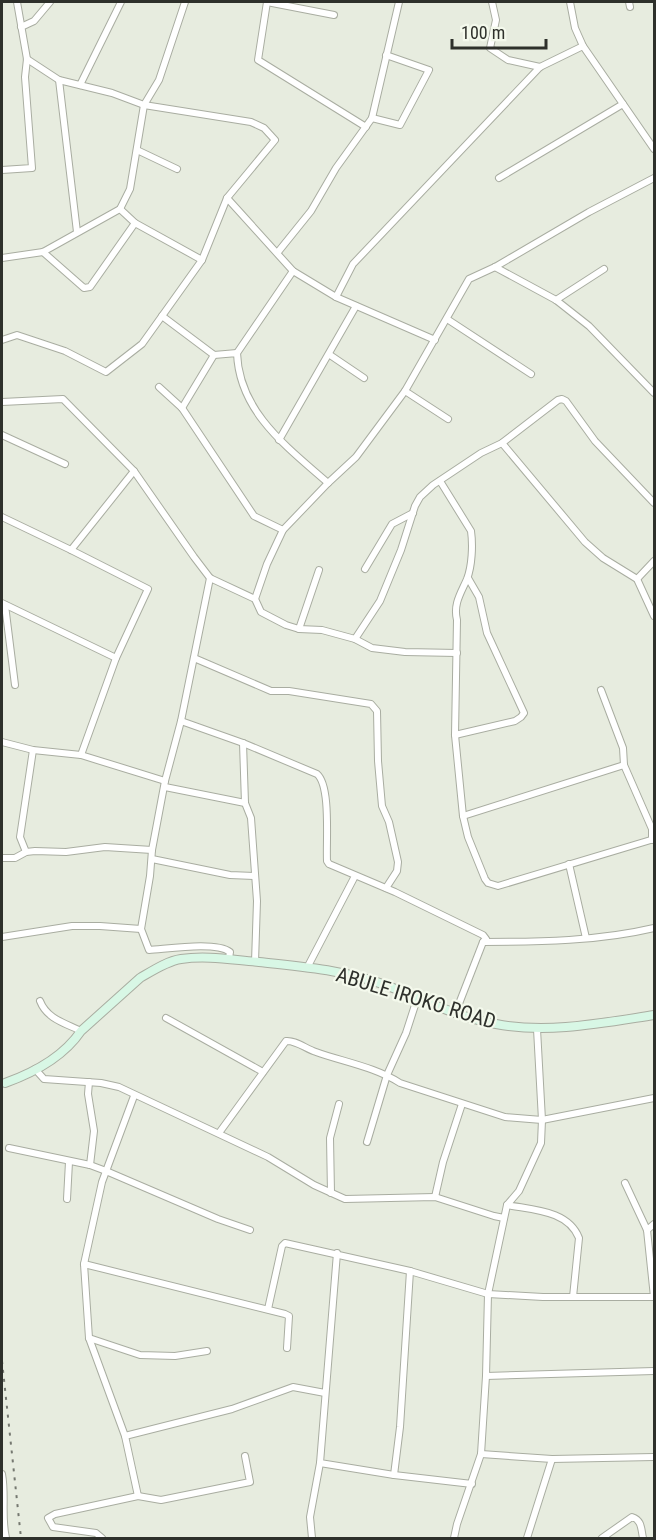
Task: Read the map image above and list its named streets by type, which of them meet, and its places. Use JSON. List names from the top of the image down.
{
  "streets": {
    "street": ["ABULE IROKO ROAD"]
  },
  "scale_bar": "100 m"
}
